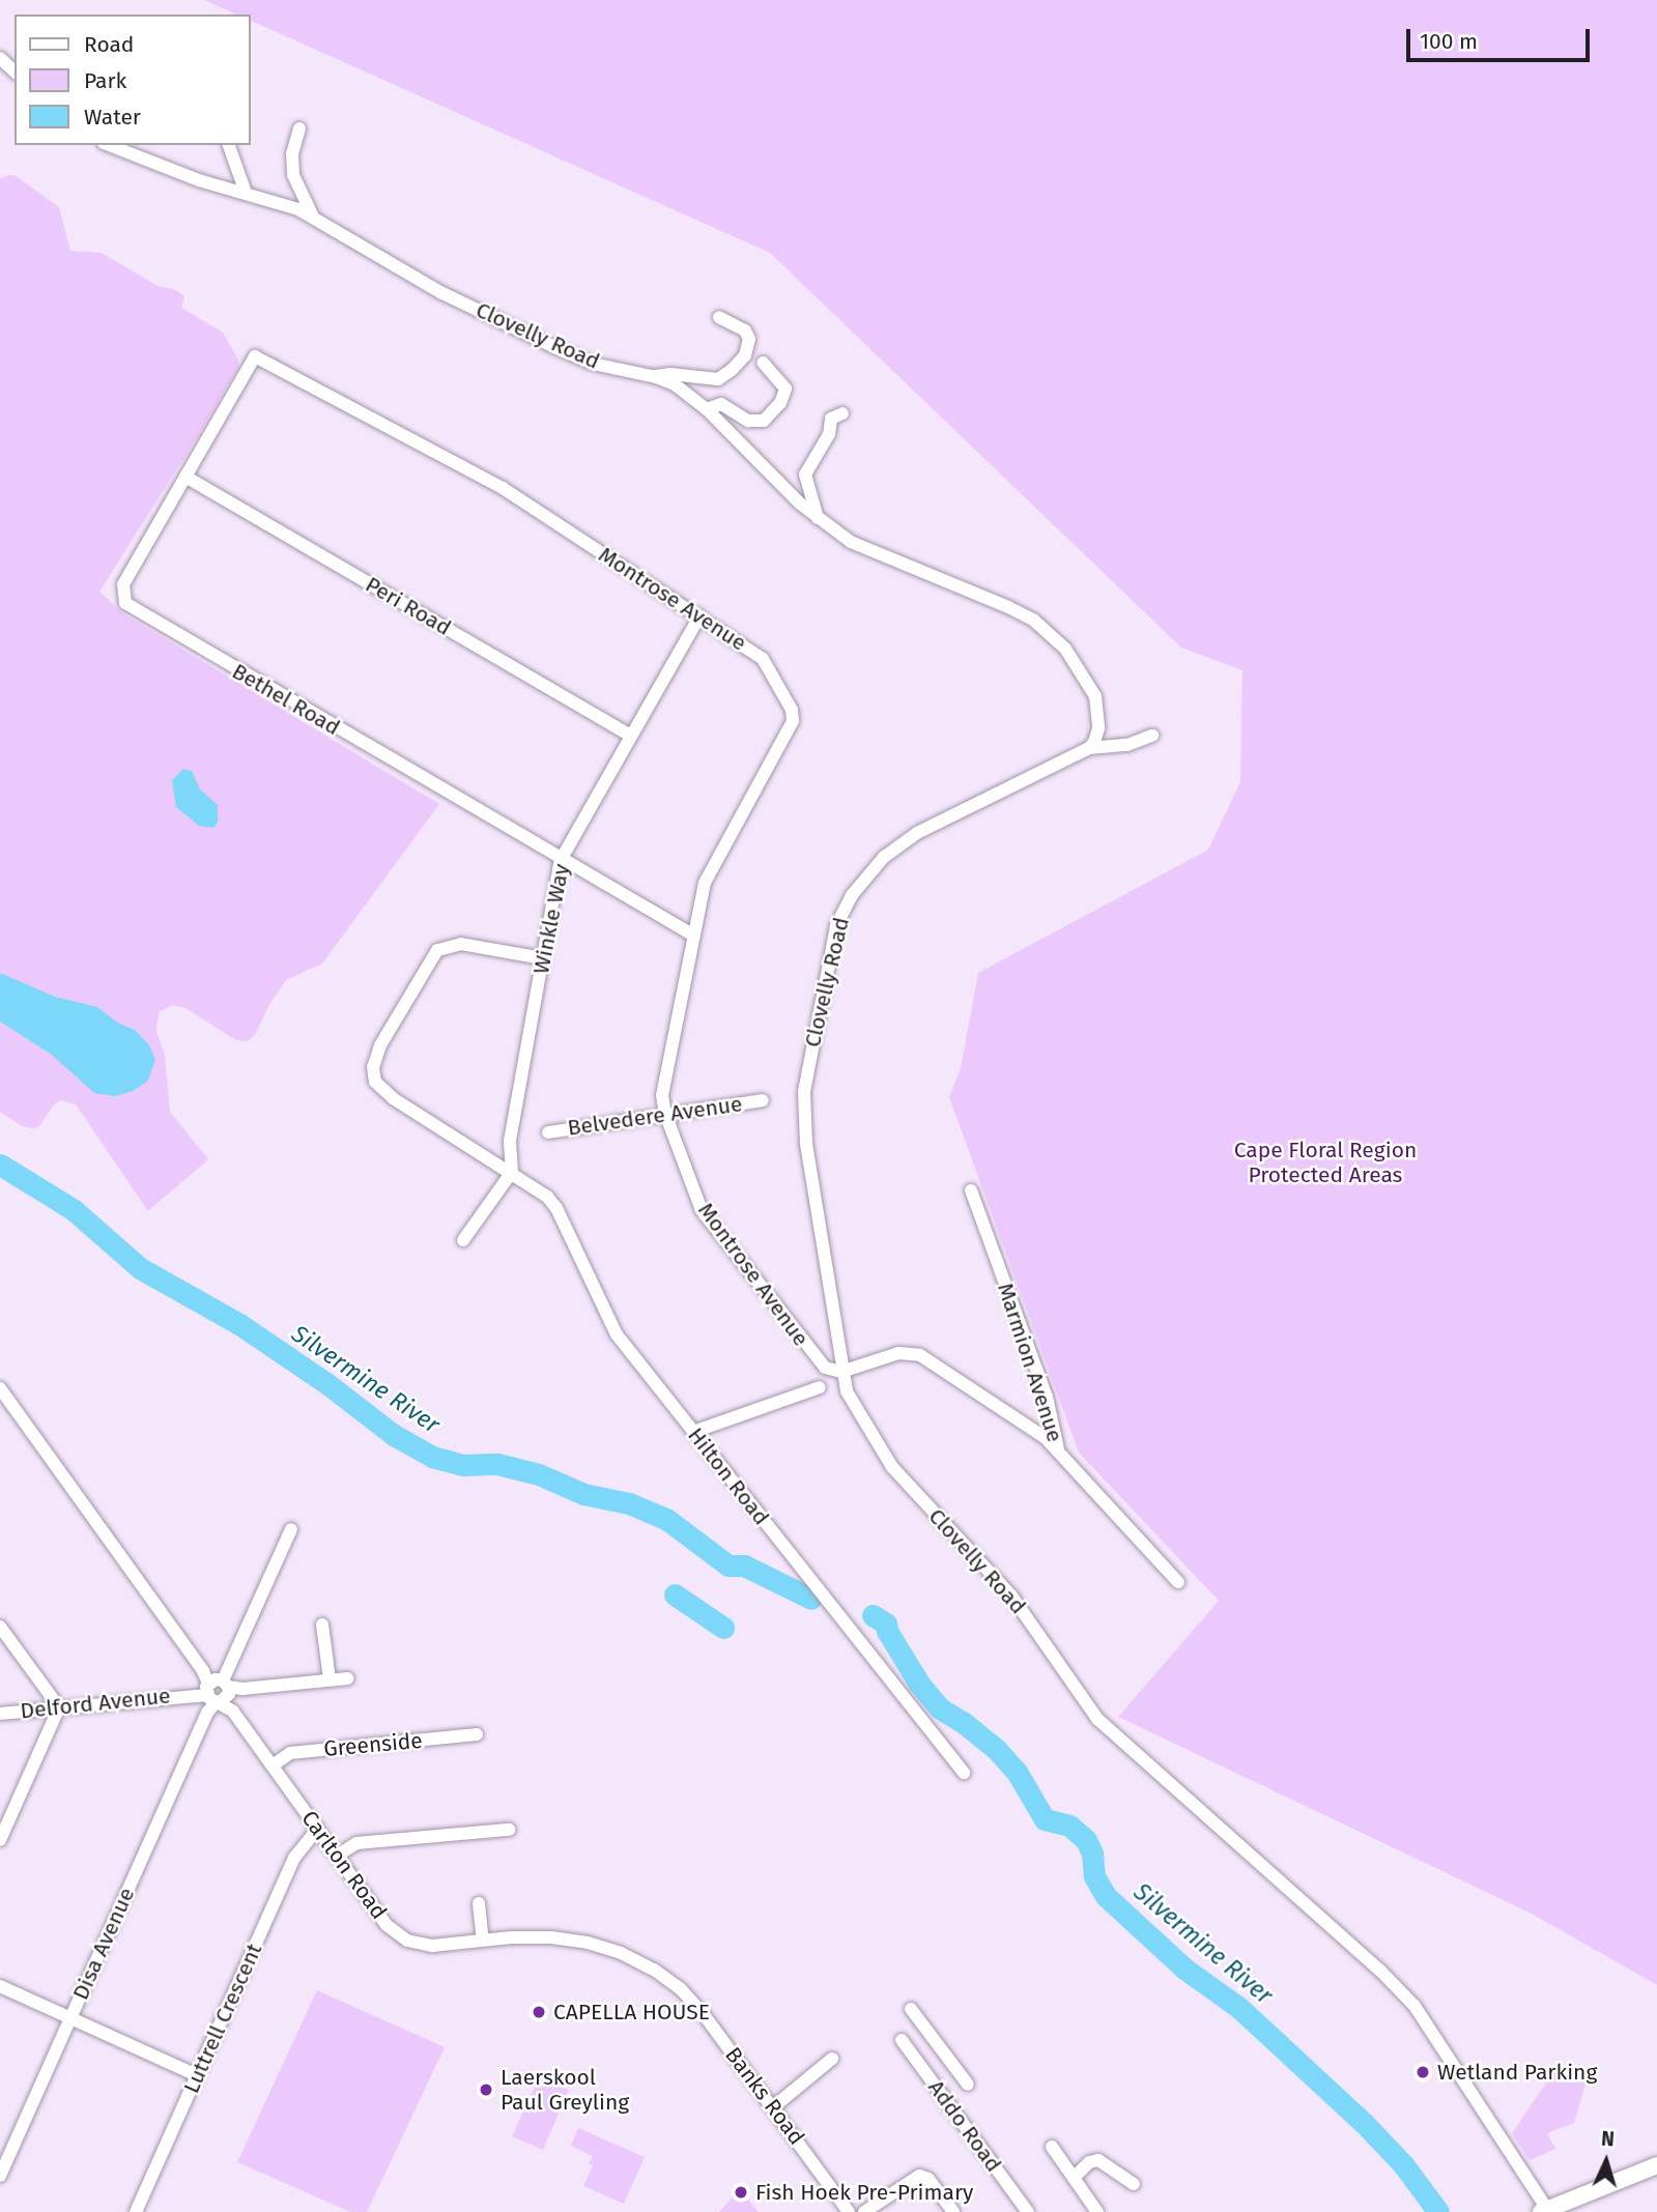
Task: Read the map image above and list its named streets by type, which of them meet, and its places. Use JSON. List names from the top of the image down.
{
  "streets": {
    "street": [
      "Clovelly Road",
      "Montrose Avenue",
      "Peri Road",
      "Bethel Road",
      "Winkle Way",
      "Belvedere Avenue",
      "Marmion Avenue",
      "Hilton Road",
      "Delford Avenue",
      "Greenside",
      "Carlton Road",
      "Disa Avenue",
      "Luttrell Crescent",
      "Banks Road",
      "Addo Road"
    ]
  },
  "crossings": [
    ["Clovelly Road", "Montrose Avenue"],
    ["Montrose Avenue", "Bethel Road"],
    ["Montrose Avenue", "Winkle Way"],
    ["Montrose Avenue", "Belvedere Avenue"],
    ["Peri Road", "Bethel Road"],
    ["Peri Road", "Winkle Way"],
    ["Bethel Road", "Winkle Way"],
    ["Winkle Way", "Hilton Road"],
    ["Delford Avenue", "Carlton Road"],
    ["Delford Avenue", "Disa Avenue"],
    ["Greenside", "Carlton Road"],
    ["Carlton Road", "Disa Avenue"],
    ["Carlton Road", "Luttrell Crescent"],
    ["Carlton Road", "Banks Road"]
  ],
  "water": ["Silvermine River"],
  "parks": ["Cape Floral Region Protected Areas"],
  "places": [
    "CAPELLA HOUSE",
    "Wetland Parking",
    "Laerskool Paul Greyling",
    "Fish Hoek Pre-Primary"
  ],
  "legend": ["Road", "Park", "Water"],
  "scale_bar": "100 m",
  "north": "top"
}
